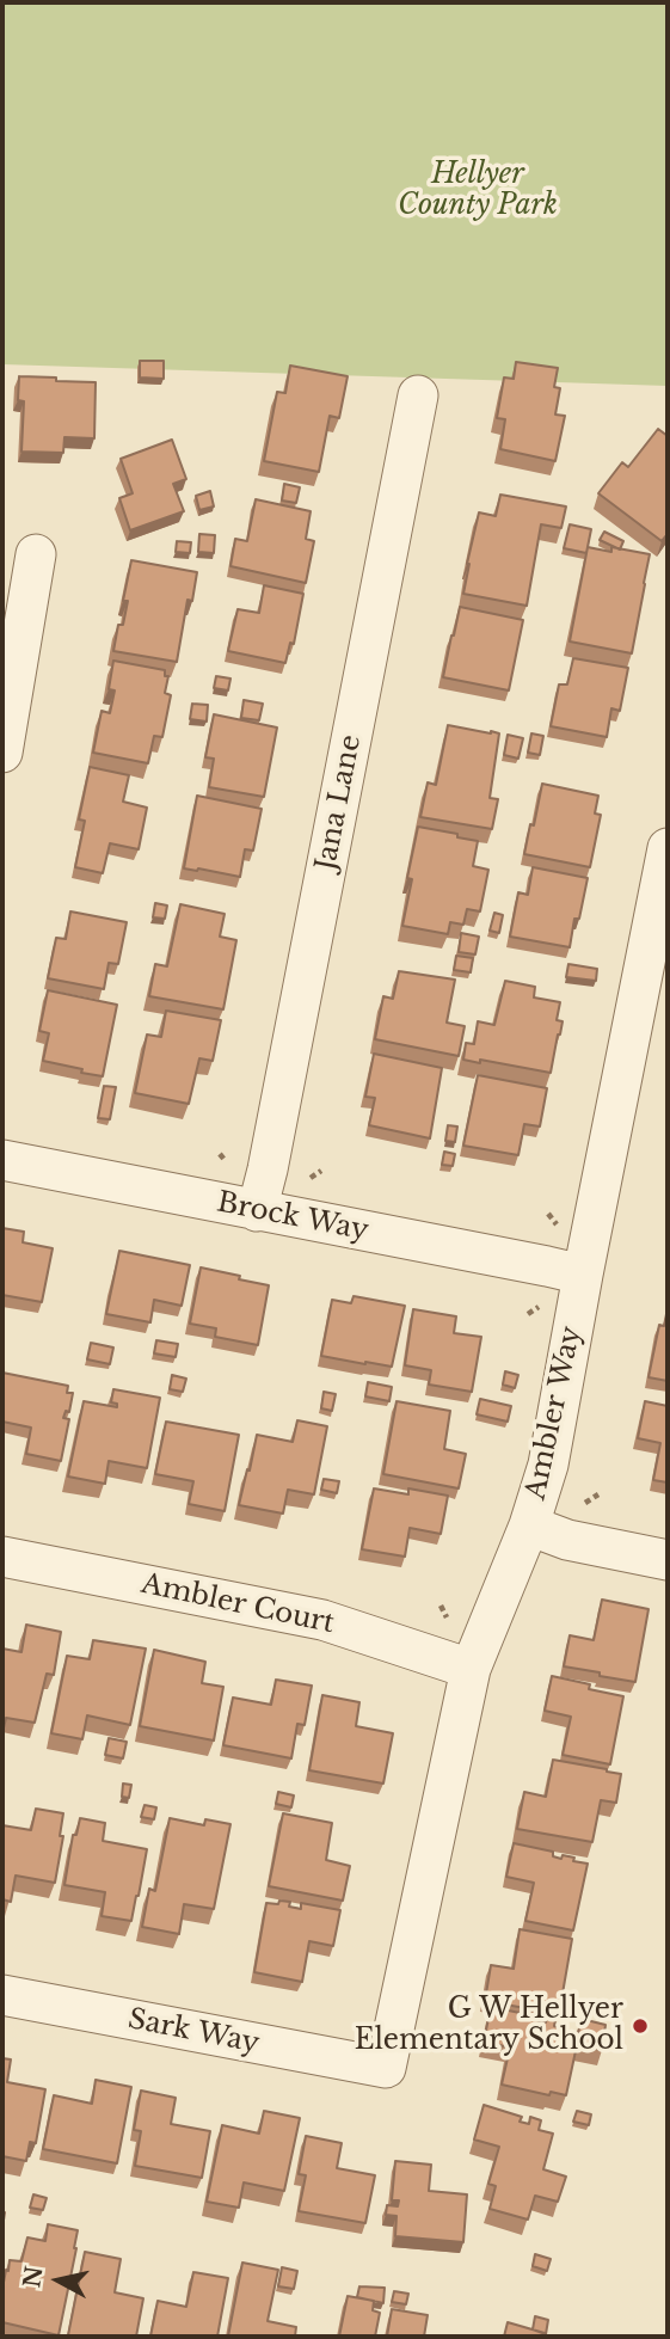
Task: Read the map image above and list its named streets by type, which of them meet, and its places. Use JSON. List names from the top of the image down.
{
  "streets": {
    "street": [
      "Jana Lane",
      "Brock Way",
      "Ambler Way",
      "Ambler Court",
      "Sark Way"
    ]
  },
  "crossings": [
    ["Jana Lane", "Brock Way"],
    ["Brock Way", "Ambler Way"],
    ["Ambler Way", "Ambler Court"],
    ["Ambler Way", "Sark Way"]
  ],
  "parks": ["Hellyer County Park"],
  "places": ["G W Hellyer Elementary School"],
  "north": "left"
}
